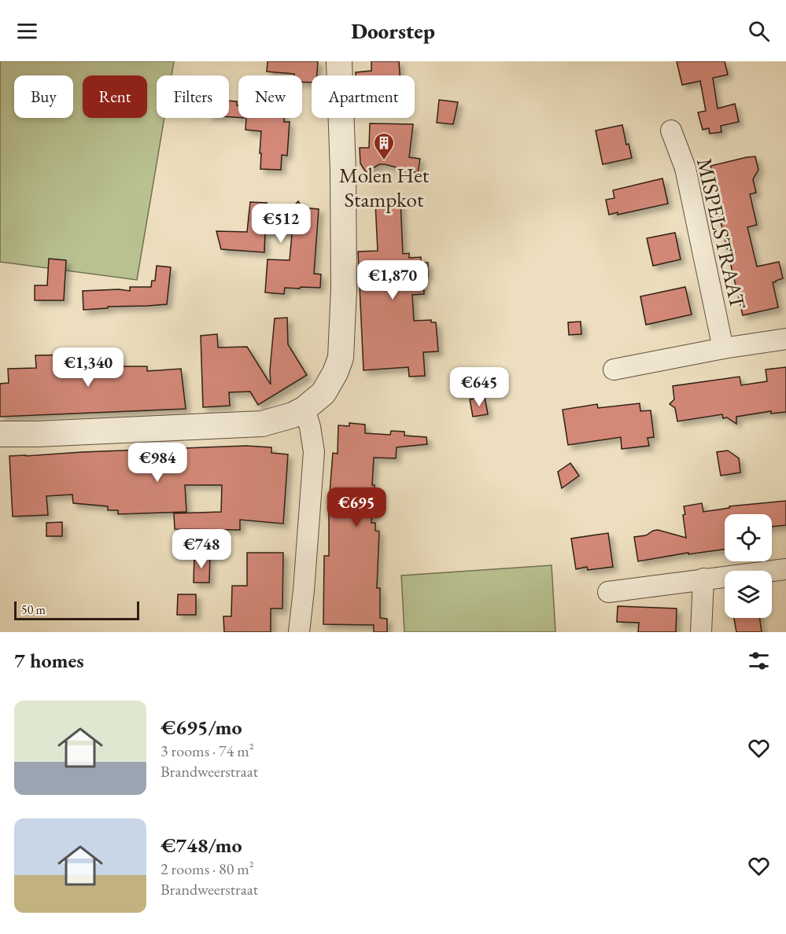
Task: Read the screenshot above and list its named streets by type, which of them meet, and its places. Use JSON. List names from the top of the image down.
{
  "streets": {
    "street": ["MISPELSTRAAT"]
  },
  "places": {
    "building": ["Molen Het Stampkot"]
  },
  "scale_bar": "50 m",
  "page": {
    "header": "Doorstep",
    "chip": [
      "Buy",
      "Rent",
      "Filters",
      "New",
      "Apartment"
    ],
    "price": [
      "€512",
      "€1,870",
      "€1,340",
      "€645",
      "€984",
      "€695",
      "€748"
    ],
    "scale": "50 m",
    "heading": "7 homes",
    "list": [
      {
        "name": "€695/mo",
        "note": "3 rooms · 74 m² · Brandweerstraat"
      },
      {
        "name": "€748/mo",
        "note": "2 rooms · 80 m² · Brandweerstraat"
      }
    ]
  }
}
